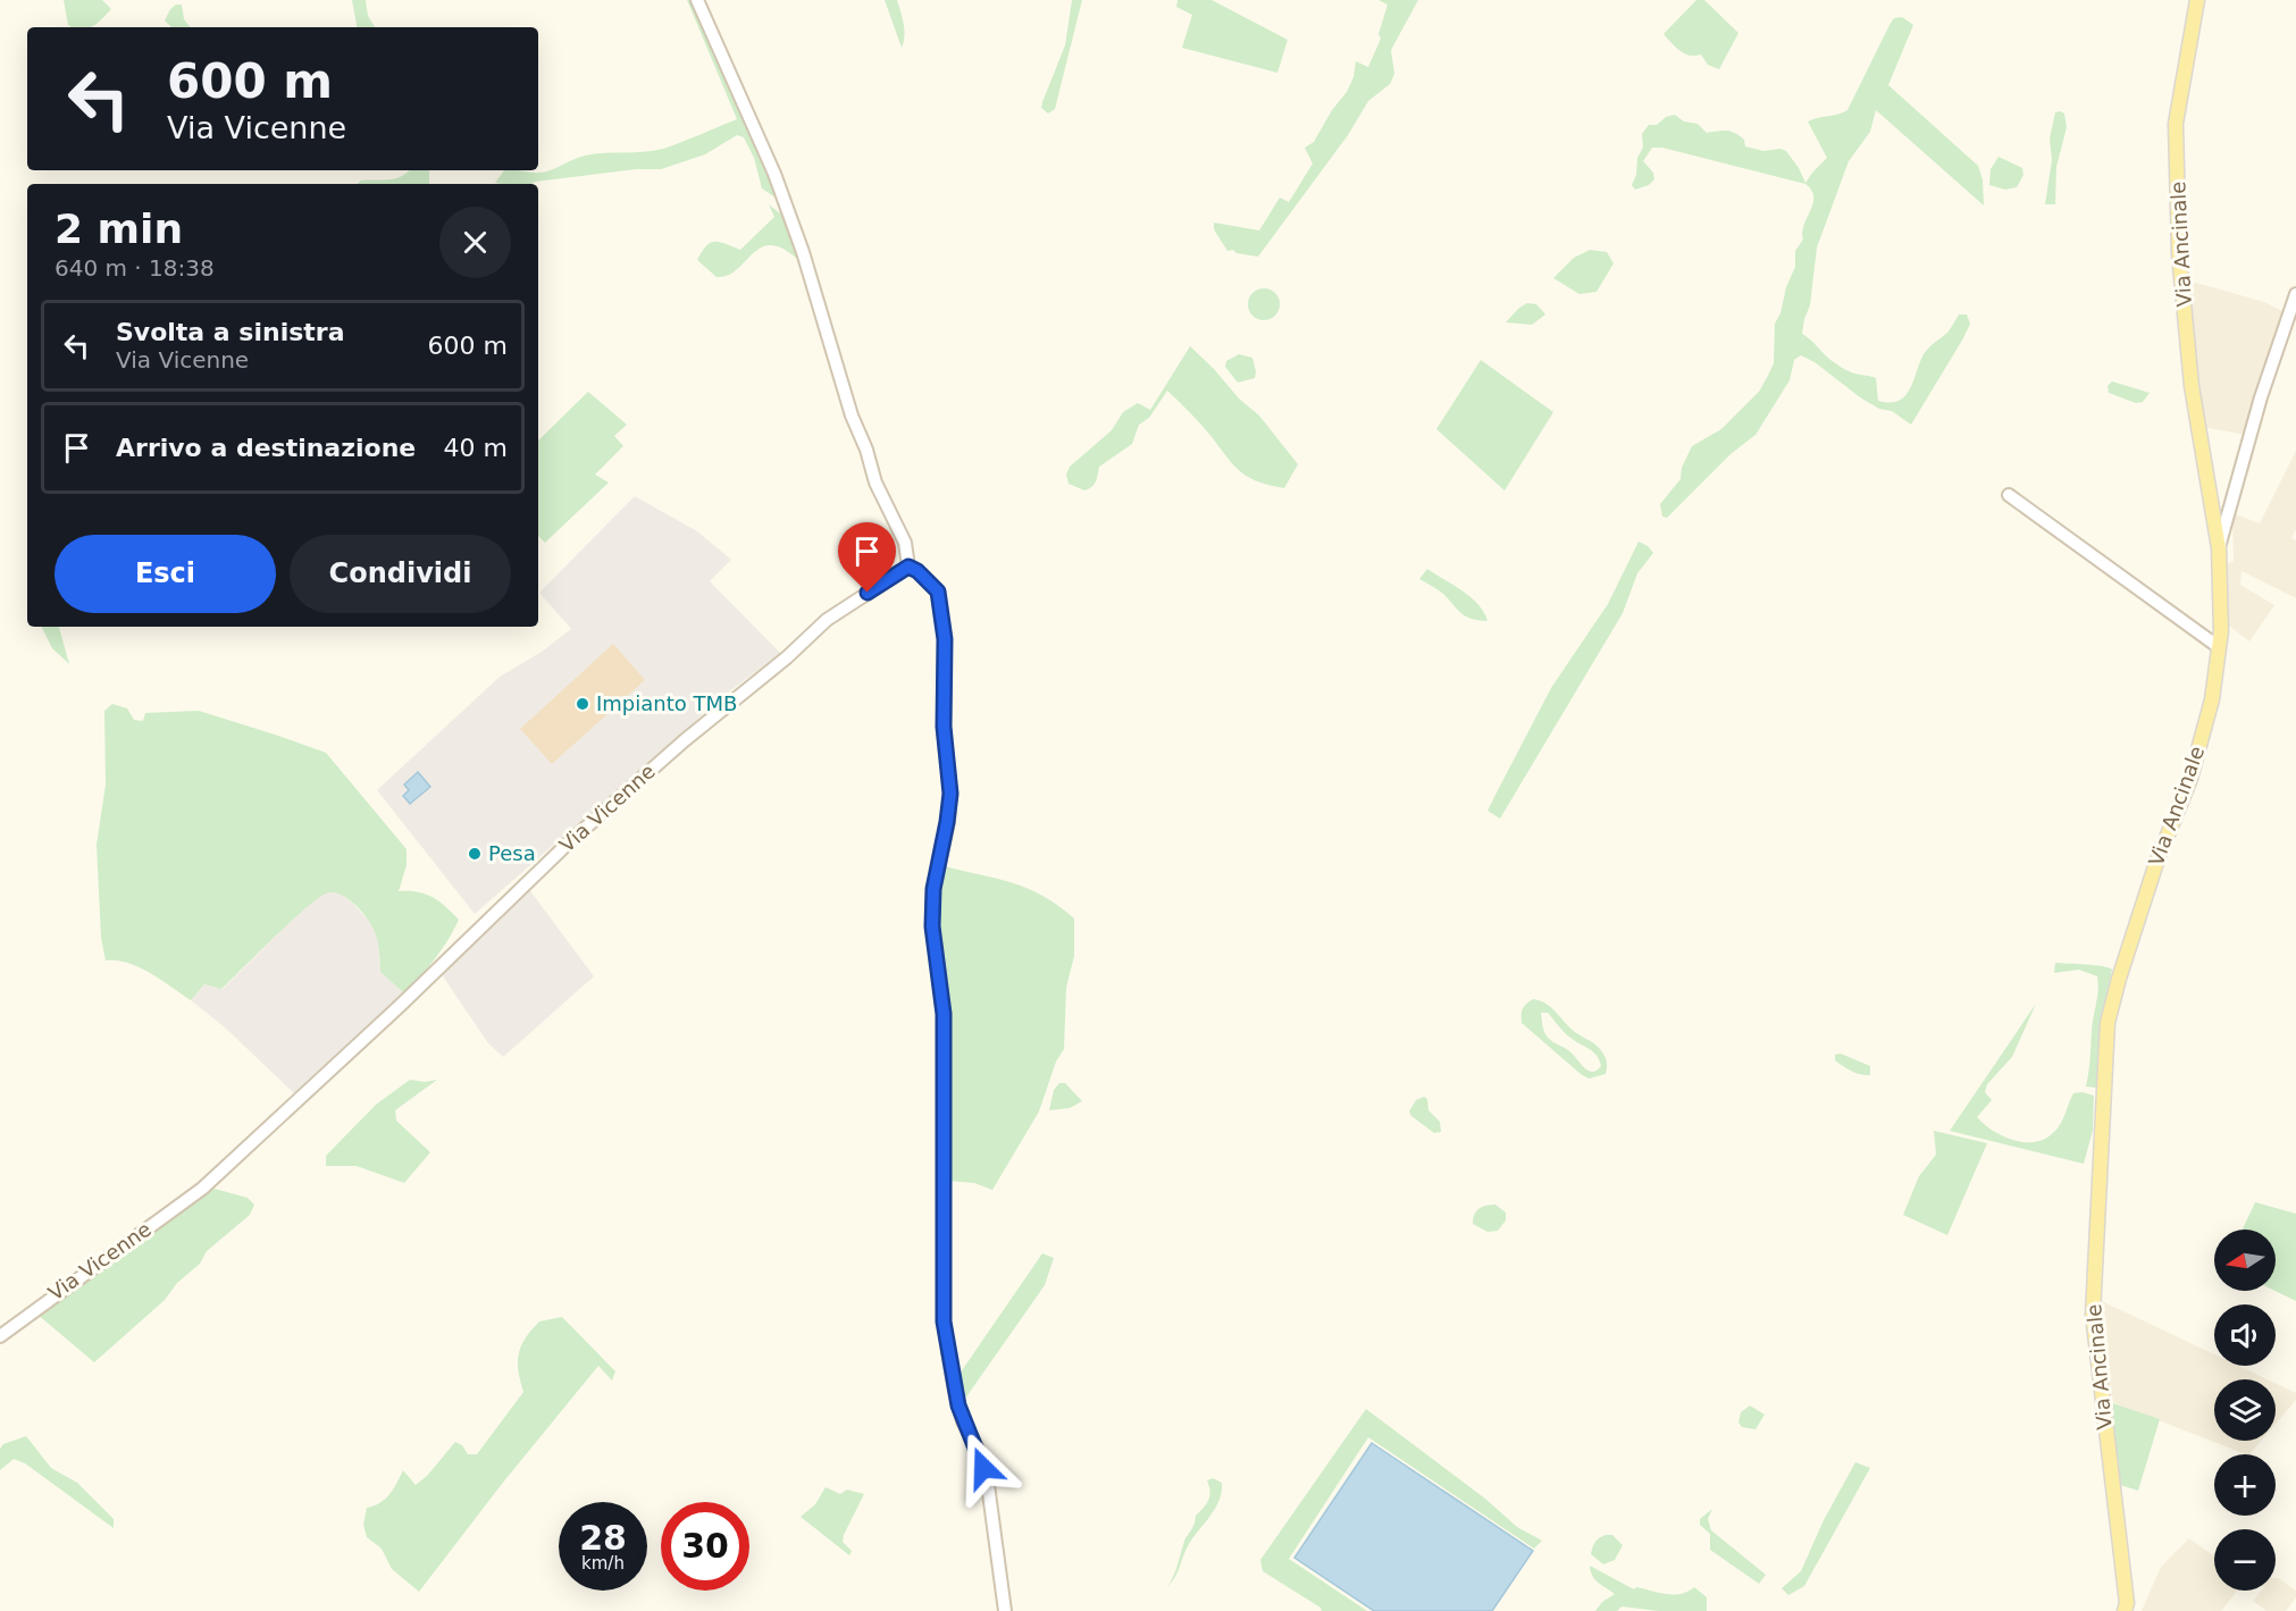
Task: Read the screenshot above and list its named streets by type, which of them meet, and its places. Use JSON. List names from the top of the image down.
{
  "streets": {
    "main road": ["Via Ancinale"],
    "street": ["Via Vicenne"]
  },
  "places": ["Impianto TMB", "Pesa"],
  "north": "left",
  "page": {
    "turn": ["600 m", "Via Vicenne"],
    "heading": ["2 min", "640 m · 18:38"],
    "list": [
      {
        "name": "Svolta a sinistra",
        "note": "Via Vicenne",
        "value": "600 m"
      },
      {
        "name": "Arrivo a destinazione",
        "value": "40 m"
      }
    ],
    "buttons": ["Esci", "Condividi"],
    "map_buttons": ["+", "−"],
    "speed": "28 km/h",
    "limit": "30"
  }
}
